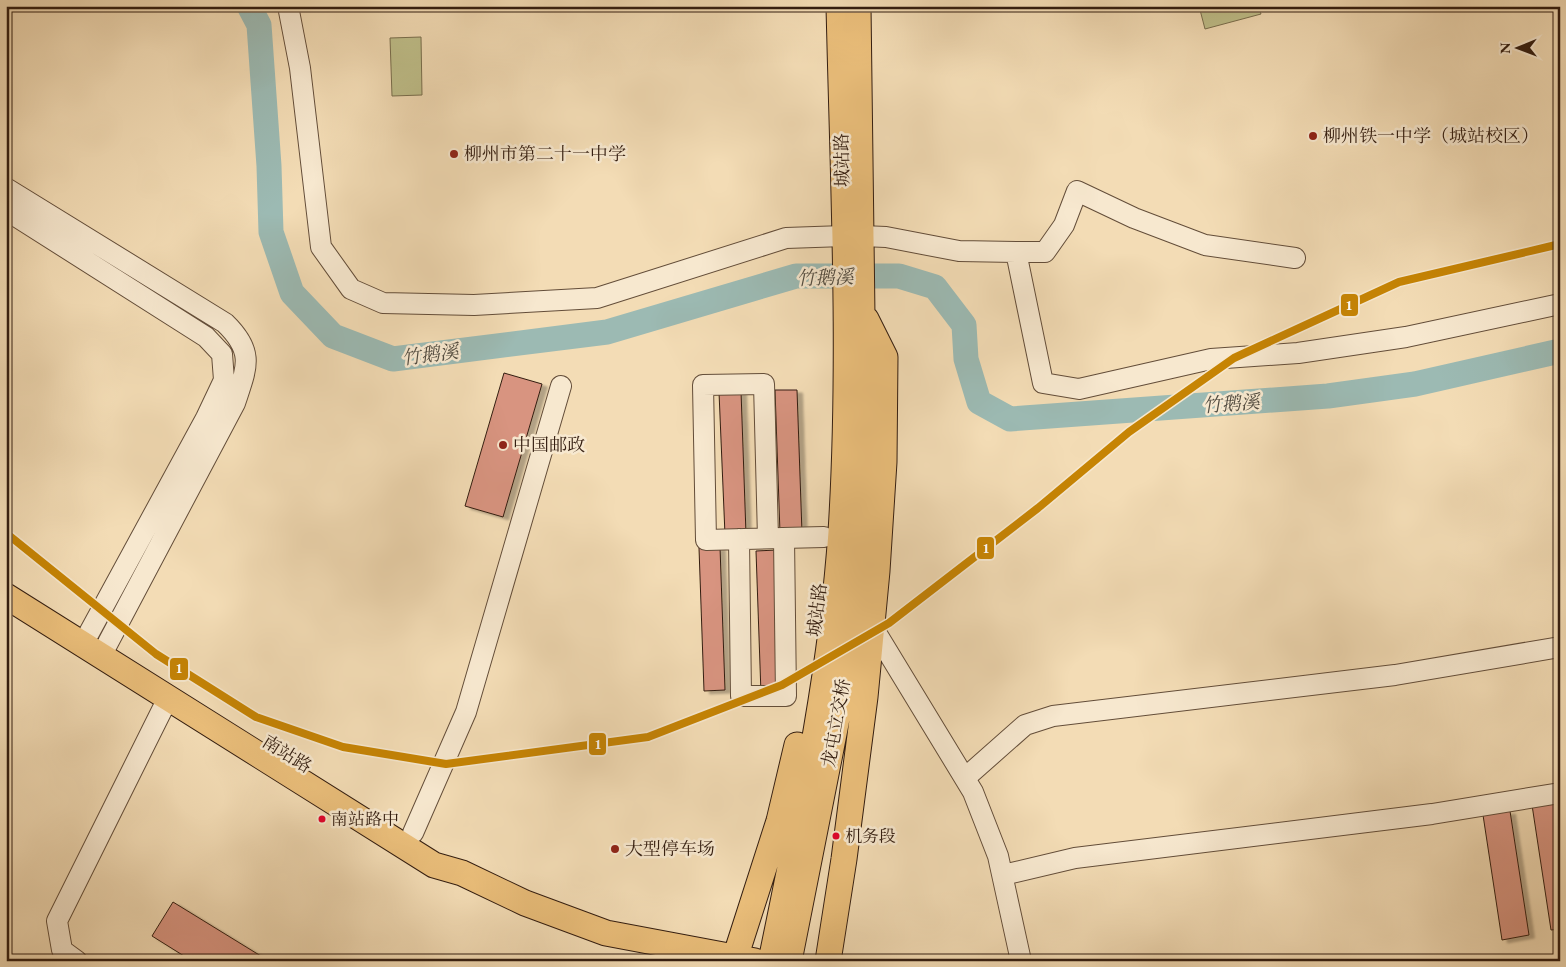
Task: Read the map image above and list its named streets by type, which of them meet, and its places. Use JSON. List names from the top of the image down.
{
  "streets": {
    "main road": ["城站路", "龙屯立交桥", "南站路"]
  },
  "crossings": [
    ["城站路", "龙屯立交桥"],
    ["城站路", "南站路"]
  ],
  "water": ["竹鹅溪"],
  "places": [
    "柳州铁一中学（城站校区）",
    "柳州市第二十一中学",
    "中国邮政",
    "南站路中",
    "机务段",
    "大型停车场"
  ],
  "lines": ["transit line 1"],
  "north": "left"
}
